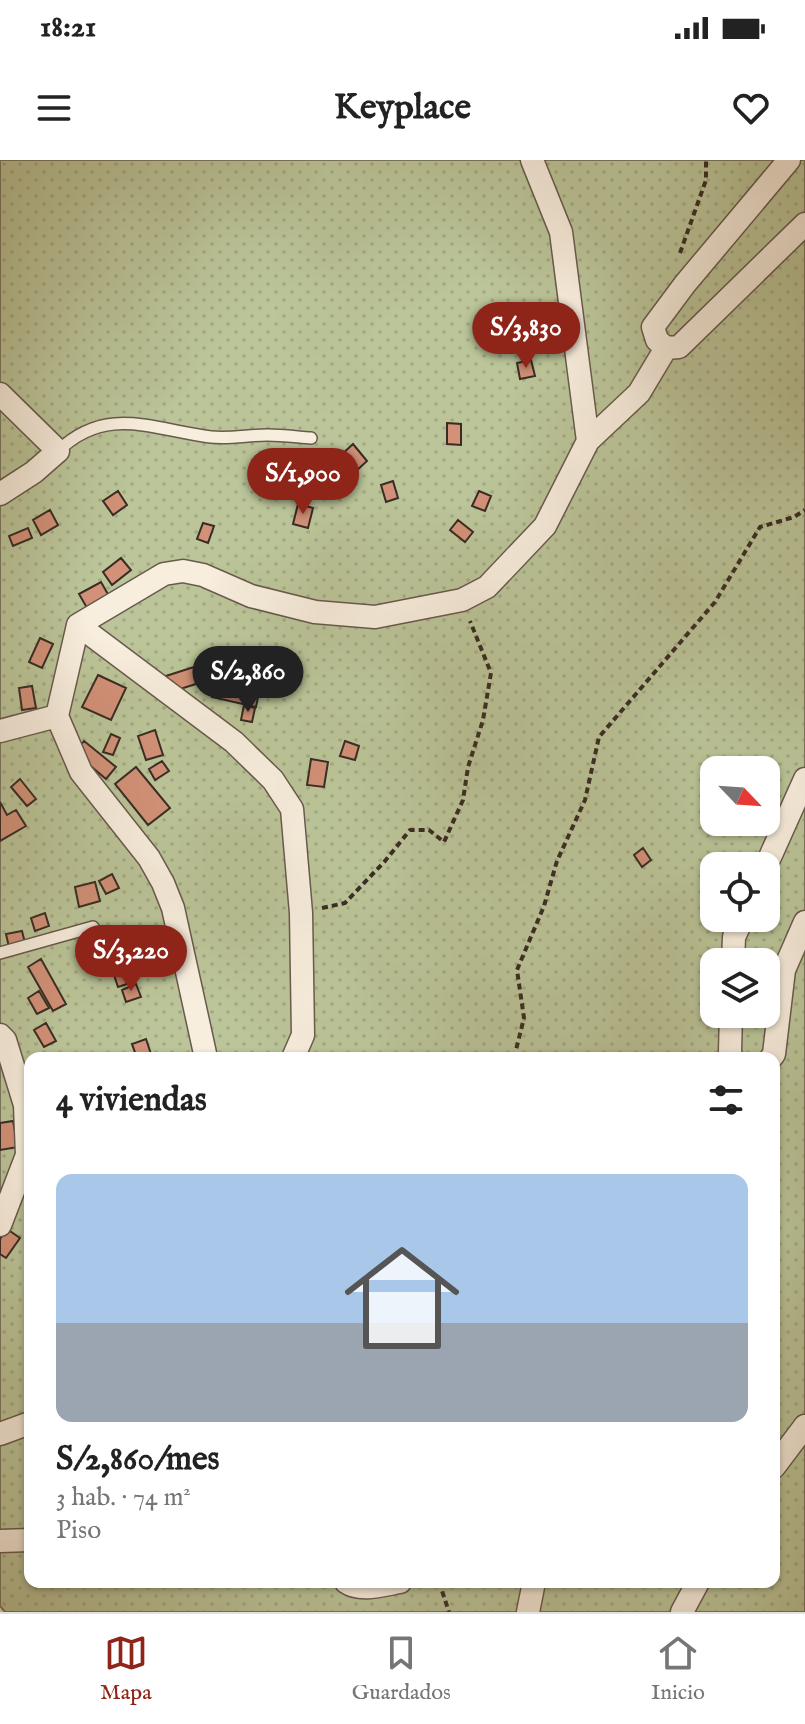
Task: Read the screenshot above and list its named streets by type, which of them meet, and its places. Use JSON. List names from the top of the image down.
{
  "north": "bottom right",
  "page": {
    "status": "18:21",
    "header": "Keyplace",
    "price": [
      "S/3,830",
      "S/1,900",
      "S/2,860",
      "S/3,220"
    ],
    "heading": "4 viviendas",
    "list": [
      {
        "name": "S/2,860/mes",
        "note": "3 hab. · 74 m² · Piso"
      }
    ],
    "tabs": ["Mapa", "Guardados", "Inicio"]
  }
}
